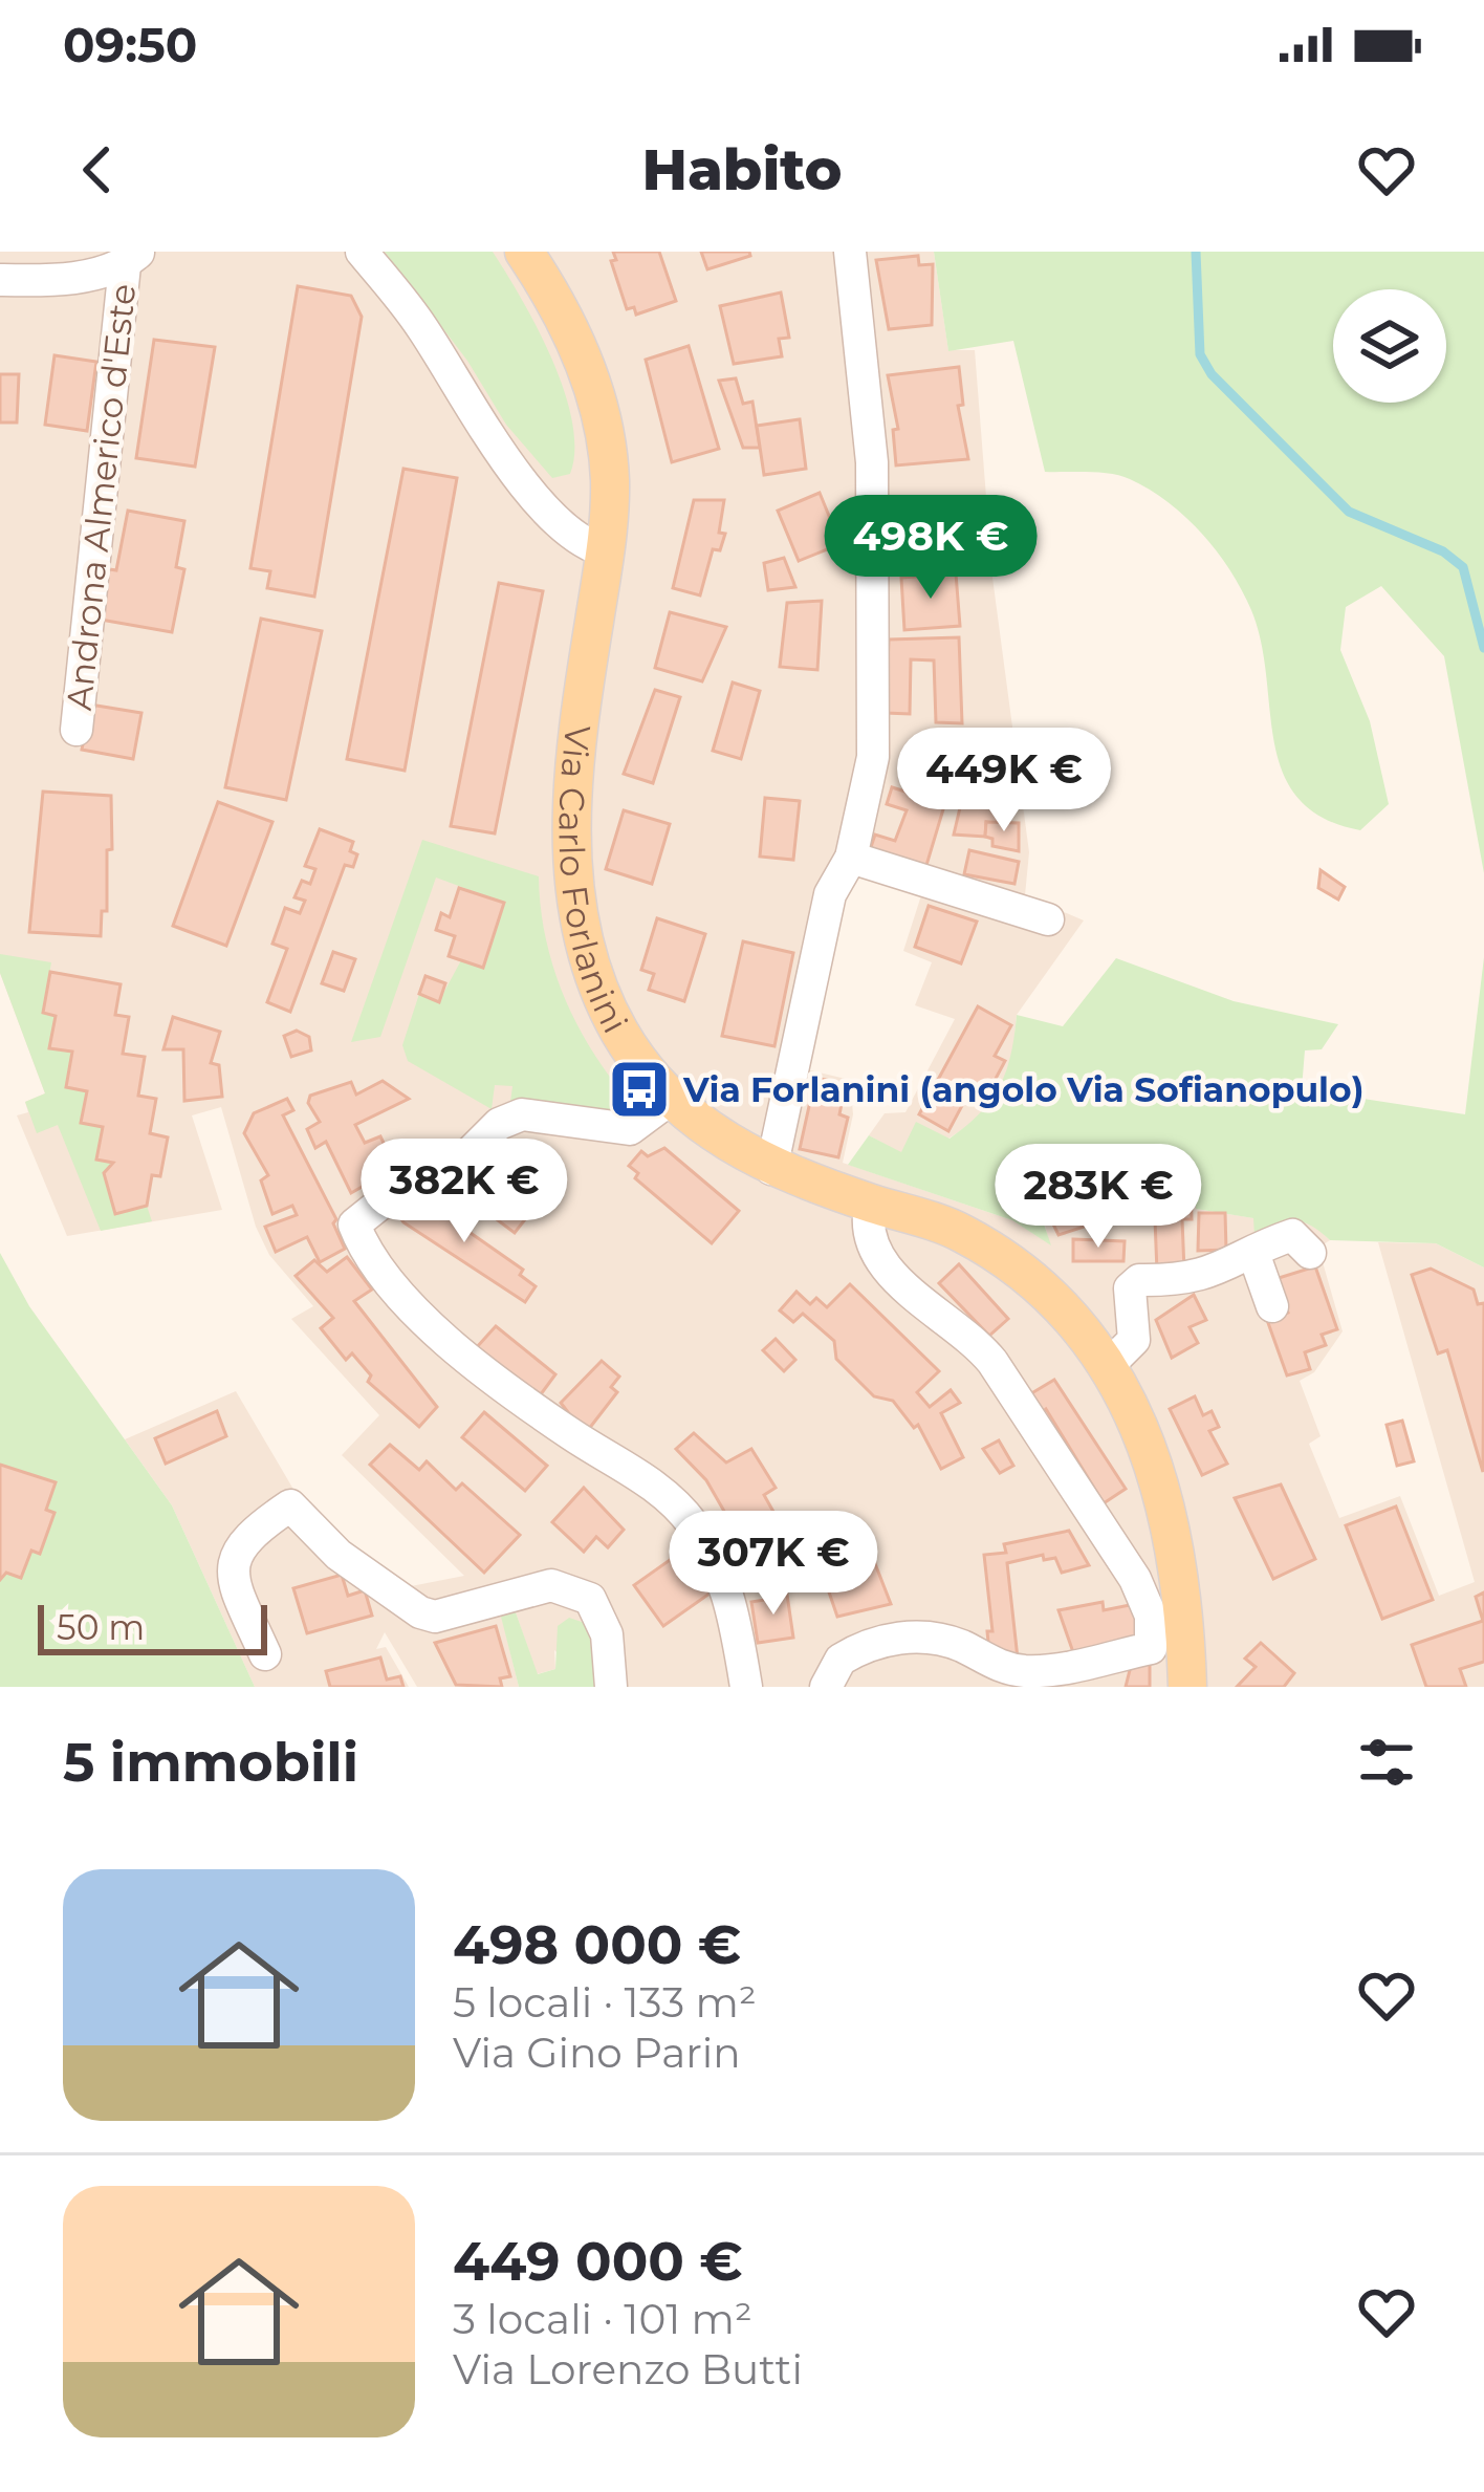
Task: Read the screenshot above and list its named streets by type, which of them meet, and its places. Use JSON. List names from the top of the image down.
{
  "streets": {
    "main road": ["Via Carlo Forlanini"],
    "street": ["Androna Almerico d'Este"]
  },
  "places": {
    "bus stop": ["Via Forlanini (angolo Via Sofianopulo)"]
  },
  "scale_bar": "50 m",
  "page": {
    "status": "09:50",
    "header": "Habito",
    "price": [
      "498K €",
      "449K €",
      "382K €",
      "283K €",
      "307K €"
    ],
    "scale": "50 m",
    "heading": "5 immobili",
    "list": [
      {
        "name": "498 000 €",
        "note": "5 locali · 133 m² · Via Gino Parin"
      },
      {
        "name": "449 000 €",
        "note": "3 locali · 101 m² · Via Lorenzo Butti"
      }
    ]
  }
}
